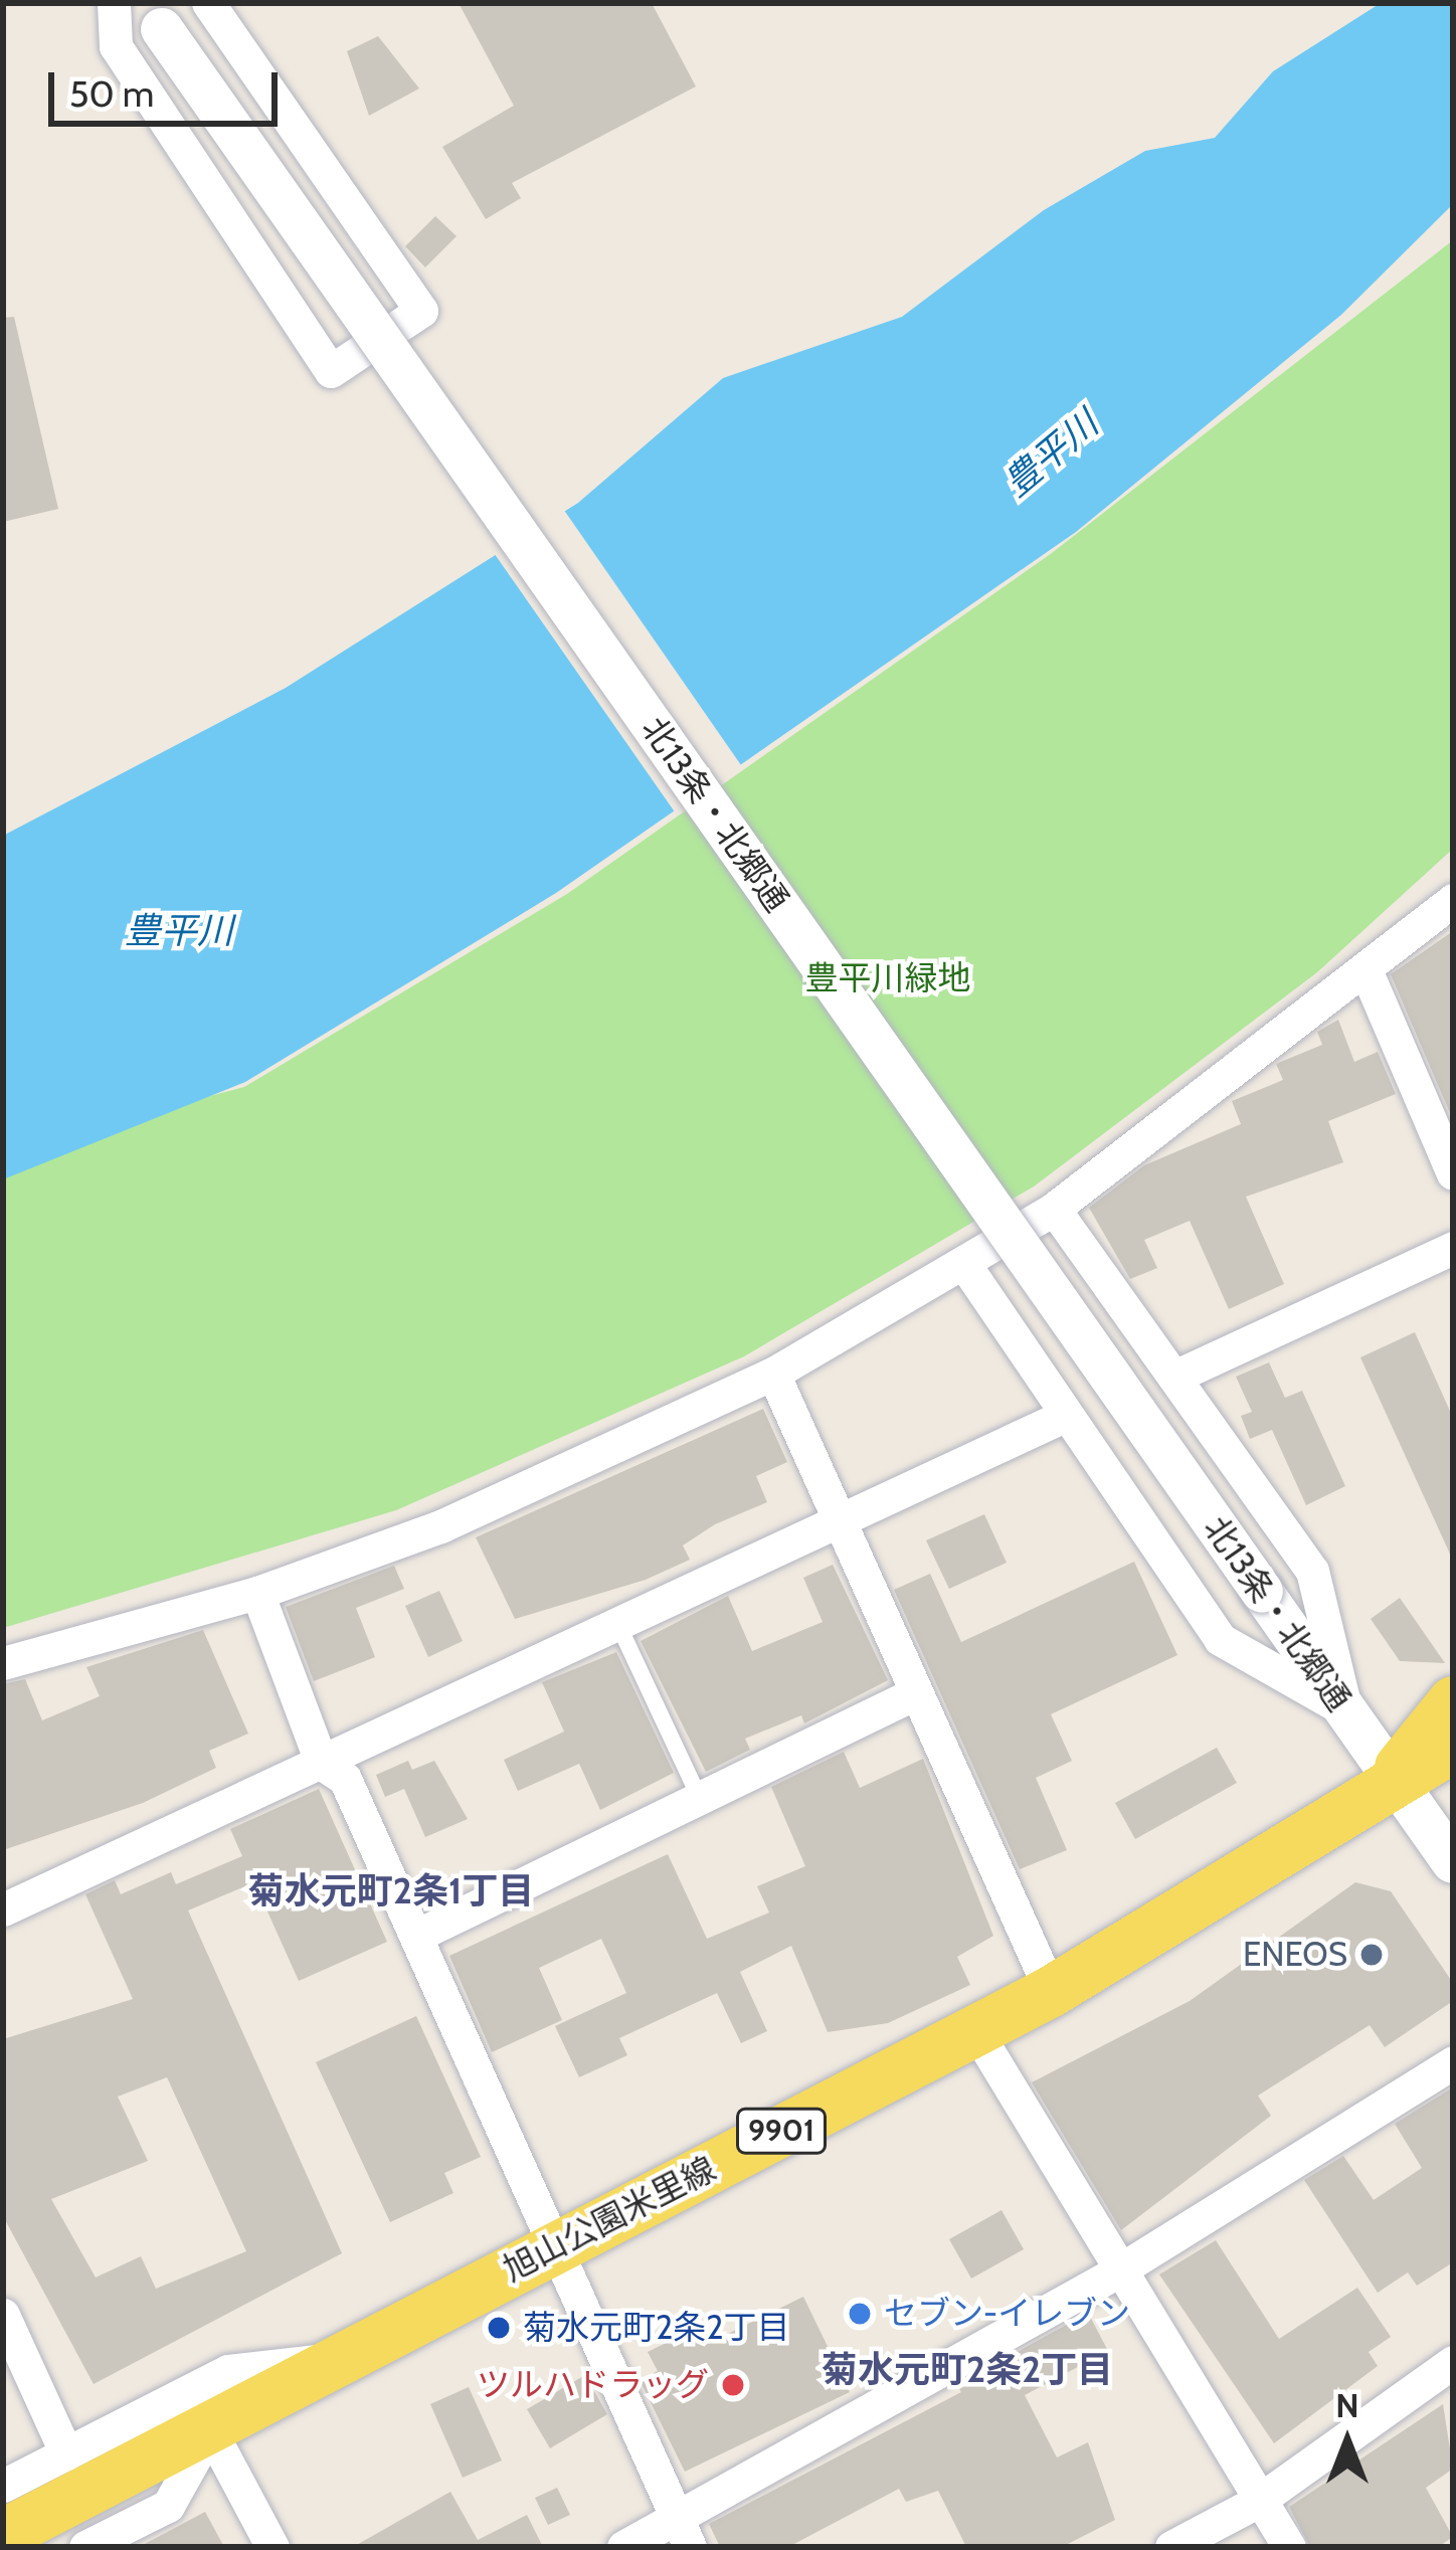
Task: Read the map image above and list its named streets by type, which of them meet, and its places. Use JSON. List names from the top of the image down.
{
  "streets": {
    "main road": ["9901", "旭山公園米里線"],
    "street": ["北13条・北郷通"]
  },
  "crossings": [
    ["北13条・北郷通", "旭山公園米里線"]
  ],
  "districts": ["菊水元町2条1丁目", "菊水元町2条2丁目"],
  "water": ["豊平川"],
  "parks": ["豊平川緑地"],
  "places": [
    "ENEOS",
    "セブン-イレブン",
    "菊水元町2条2丁目",
    "ツルハドラッグ"
  ],
  "scale_bar": "50 m",
  "north": "top"
}
